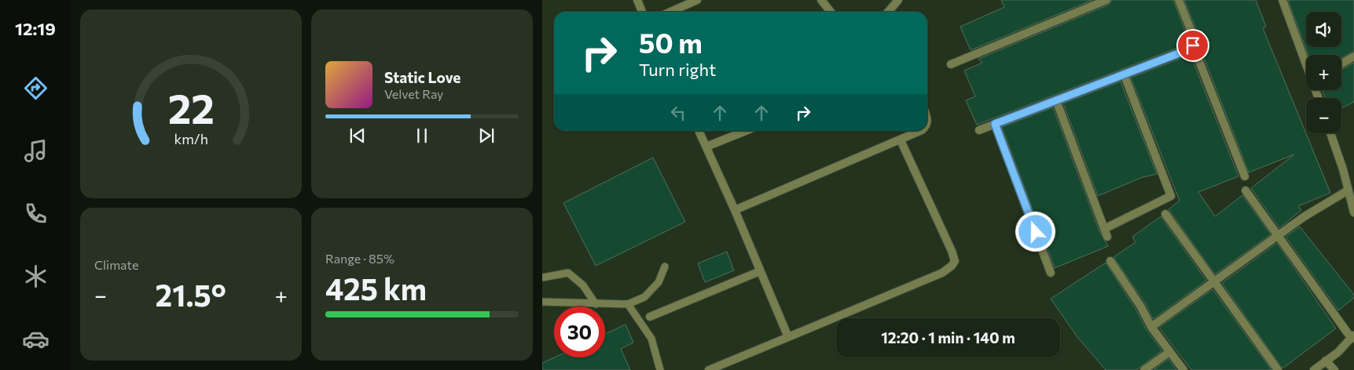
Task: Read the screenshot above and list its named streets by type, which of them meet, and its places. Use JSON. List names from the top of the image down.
{
  "page": {
    "tabs": "12:19",
    "map_buttons": ["+", "−"],
    "turn": ["50 m", "Turn right"],
    "song": ["Static Love", "Velvet Ray"],
    "tile": [
      "Climate",
      ["Range · 85%", "425 km"]
    ],
    "heat": ["−", "21.5°", "+"],
    "limit": "30",
    "trip": "12:20 · 1 min · 140 m",
    "gauge": ["22", "km/h"]
  }
}
